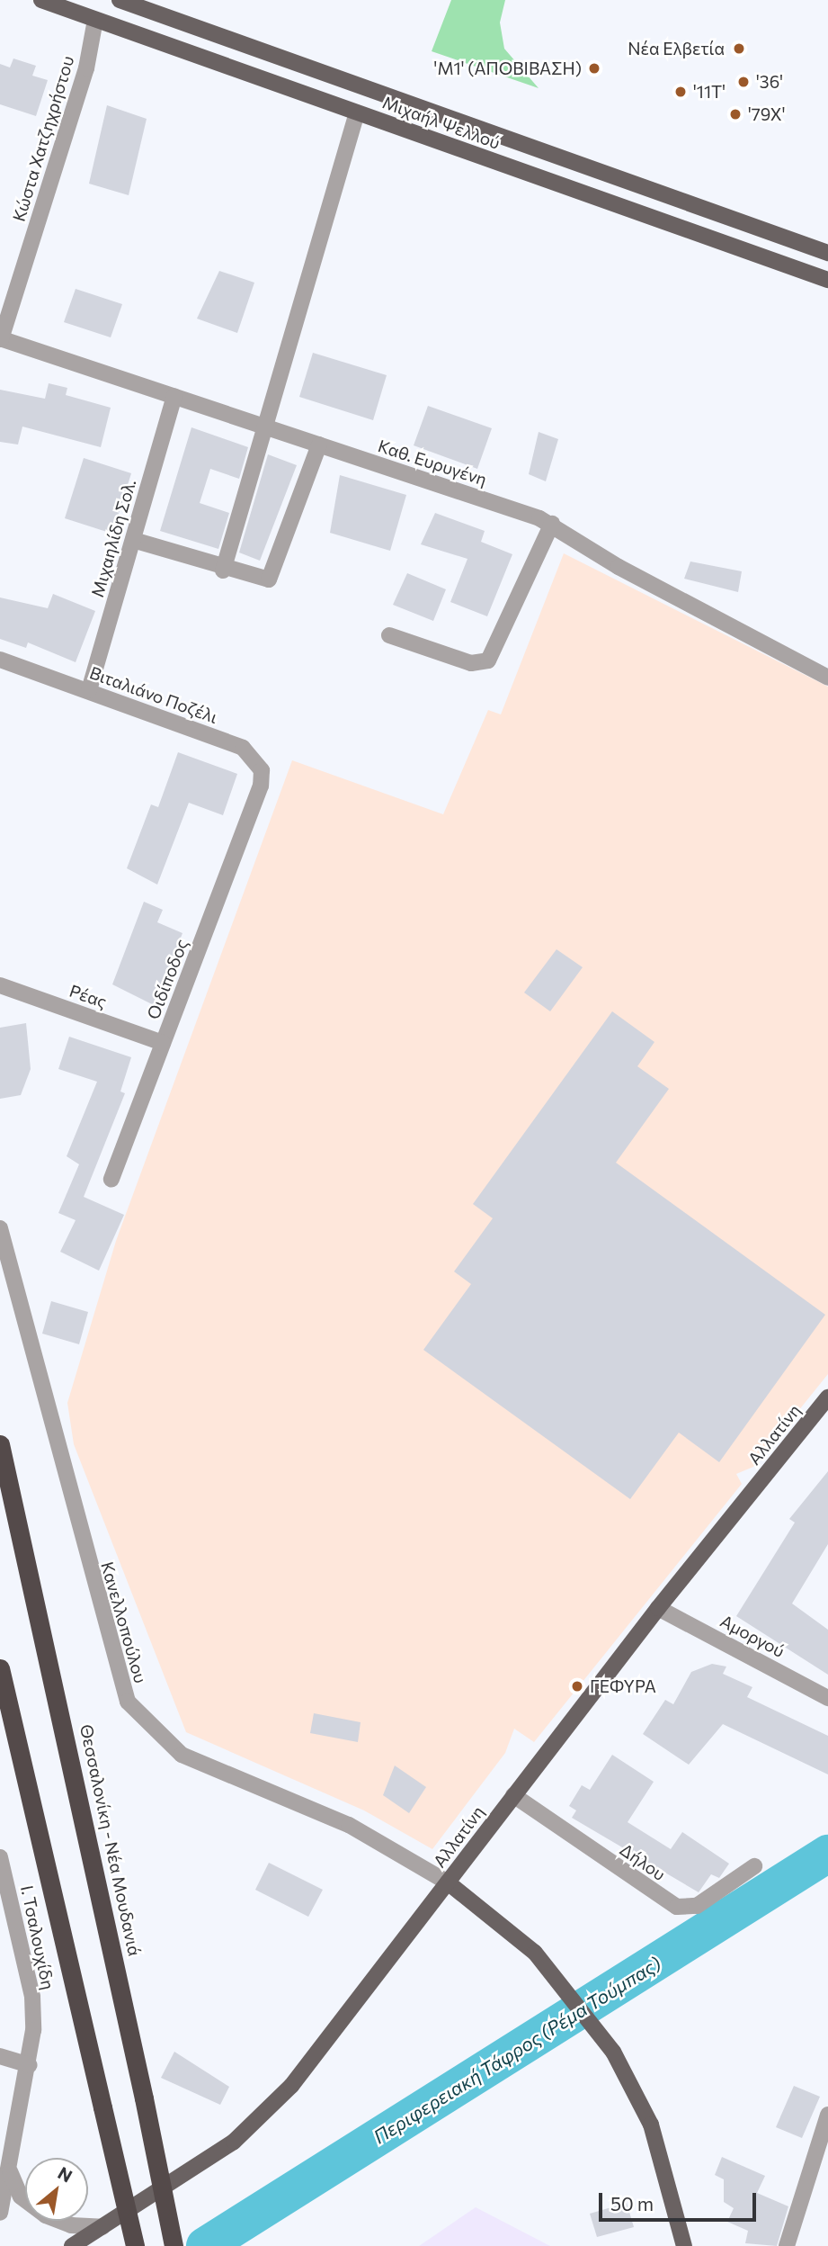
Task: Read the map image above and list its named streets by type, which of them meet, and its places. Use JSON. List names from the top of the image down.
{
  "streets": {
    "highway": ["Θεσσαλονίκη - Νέα Μουδανιά"],
    "main road": ["Μιχαήλ Ψελλού", "Αλλατίνη"],
    "street": [
      "Κώστα Χατζηχρήστου",
      "Καθ. Ευρυγένη",
      "Μιχαηλίδη Σολ.",
      "Βιταλιάνο Ποζέλι",
      "Οιδίποδος",
      "Ρέας",
      "Κανελλοπούλου",
      "Αμοργού",
      "Δήλου",
      "Ι. Τσαλουχίδη"
    ]
  },
  "crossings": [
    ["Μιχαήλ Ψελλού", "Κώστα Χατζηχρήστου"],
    ["Κώστα Χατζηχρήστου", "Καθ. Ευρυγένη"],
    ["Καθ. Ευρυγένη", "Μιχαηλίδη Σολ."],
    ["Μιχαηλίδη Σολ.", "Βιταλιάνο Ποζέλι"],
    ["Βιταλιάνο Ποζέλι", "Οιδίποδος"],
    ["Οιδίποδος", "Ρέας"],
    ["Αλλατίνη", "Κανελλοπούλου"],
    ["Αλλατίνη", "Αμοργού"],
    ["Αλλατίνη", "Δήλου"]
  ],
  "water": ["Περιφερειακή Τάφρος (Ρέμα Τούμπας)"],
  "places": [
    "Νέα Ελβετία",
    "'Μ1' (ΑΠΟΒΙΒΑΣΗ)",
    "'36'",
    "'11Τ'",
    "'79Χ'",
    "ΓΕΦΥΡΑ"
  ],
  "scale_bar": "50 m",
  "north": "top right"
}
